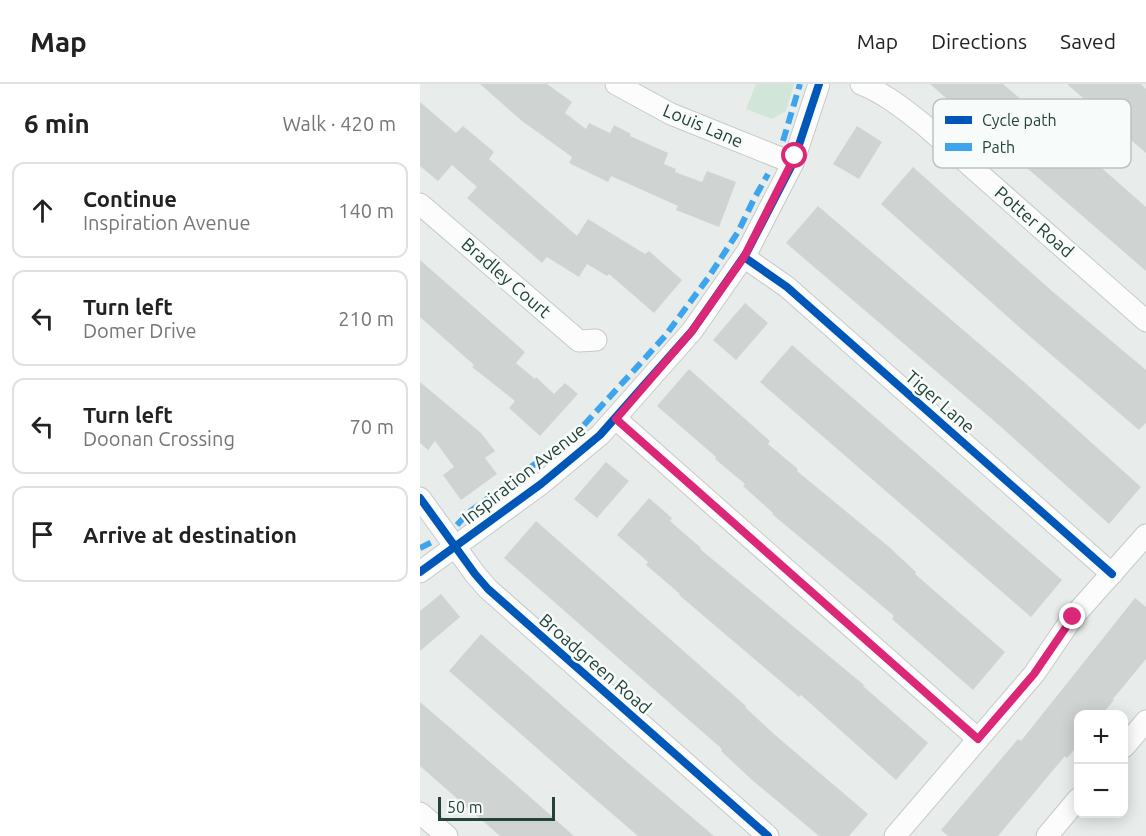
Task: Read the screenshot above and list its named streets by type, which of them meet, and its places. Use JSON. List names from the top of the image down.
{
  "streets": {
    "street": [
      "Louis Lane",
      "Potter Road",
      "Bradley Court",
      "Tiger Lane",
      "Inspiration Avenue",
      "Broadgreen Road"
    ]
  },
  "crossings": [
    ["Louis Lane", "Inspiration Avenue"],
    ["Tiger Lane", "Inspiration Avenue"],
    ["Inspiration Avenue", "Broadgreen Road"]
  ],
  "legend": ["Cycle path", "Path"],
  "scale_bar": "50 m",
  "page": {
    "header": "Map",
    "nav": ["Map", "Directions", "Saved"],
    "heading": ["6 min", "Walk · 420 m"],
    "list": [
      ["Continue", "Inspiration Avenue", "140 m"],
      ["Turn left", "Domer Drive", "210 m"],
      ["Turn left", "Doonan Crossing", "70 m"],
      "Arrive at destination"
    ],
    "map_buttons": ["+", "−"],
    "scale": "50 m"
  }
}
